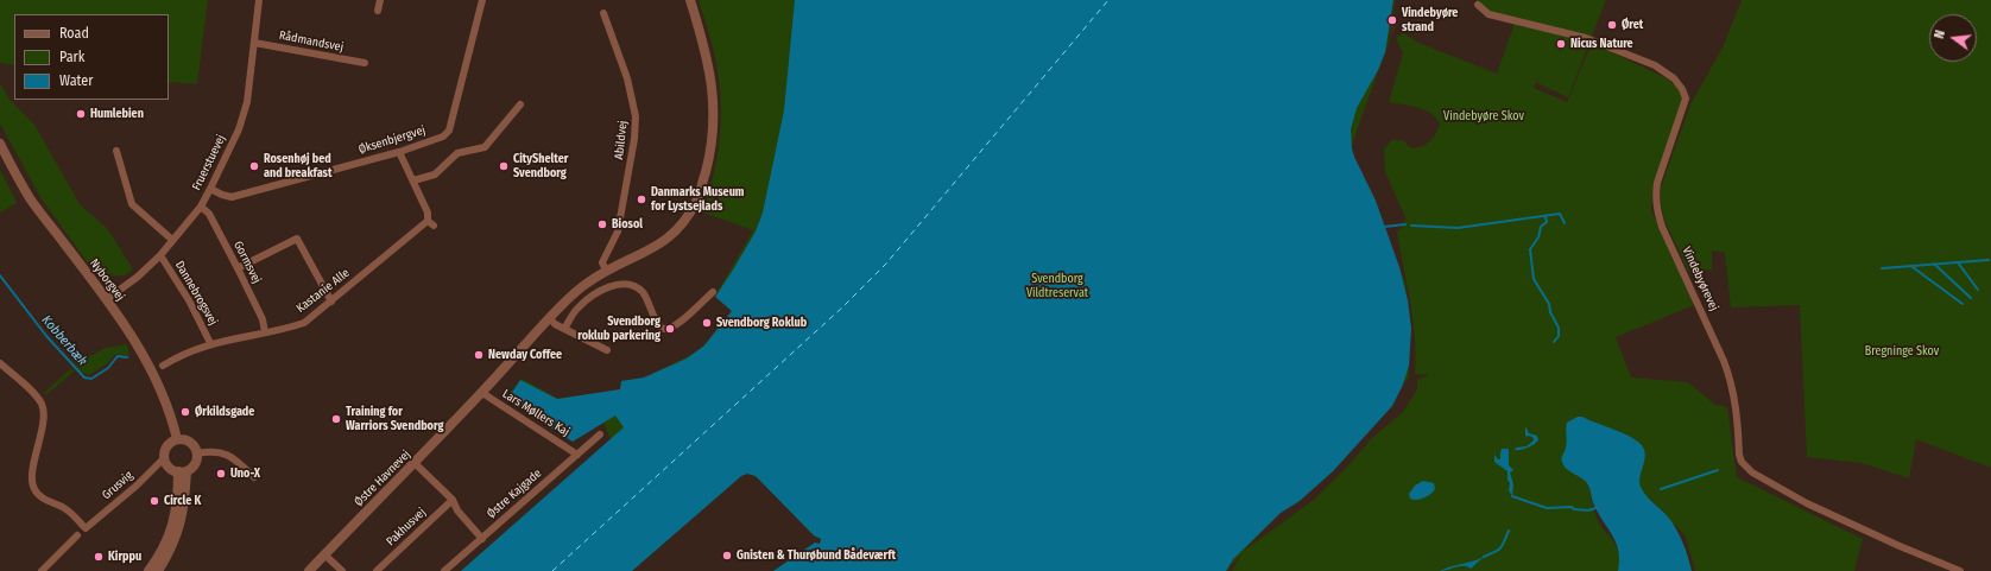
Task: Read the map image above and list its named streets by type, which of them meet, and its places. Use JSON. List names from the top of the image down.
{
  "streets": {
    "street": [
      "Rådmandsvej",
      "Øksenbjergvej",
      "Abildvej",
      "Fruerstuevej",
      "Gormsvej",
      "Vindebyørevej",
      "Nyborgvej",
      "Kastanie Alle",
      "Dannebrogsvej",
      "Lars Møllers Kaj",
      "Østre Havnevej",
      "Grusvig",
      "Østre Kajgade",
      "Pakhusvej"
    ]
  },
  "crossings": [
    ["Rådmandsvej", "Fruerstuevej"],
    ["Øksenbjergvej", "Fruerstuevej"],
    ["Abildvej", "Østre Havnevej"],
    ["Fruerstuevej", "Gormsvej"],
    ["Fruerstuevej", "Nyborgvej"],
    ["Fruerstuevej", "Dannebrogsvej"],
    ["Gormsvej", "Kastanie Alle"],
    ["Nyborgvej", "Grusvig"],
    ["Kastanie Alle", "Dannebrogsvej"],
    ["Lars Møllers Kaj", "Østre Havnevej"],
    ["Lars Møllers Kaj", "Østre Kajgade"]
  ],
  "water": ["Kobberbæk"],
  "parks": ["Vindebyøre Skov", "Svendborg Vildtreservat", "Bregninge Skov"],
  "places": [
    "Vindebyøre strand",
    "Øret",
    "Nicus Nature",
    "Humlebien",
    "Rosenhøj bed and breakfast",
    "CityShelter Svendborg",
    "Danmarks Museum for Lystsejlads",
    "Biosol",
    "Svendborg Roklub",
    "Svendborg roklub parkering",
    "Newday Coffee",
    "Ørkildsgade",
    "Training for Warriors Svendborg",
    "Uno-X",
    "Circle K",
    "Gnisten & Thurøbund Bådeværft",
    "Kirppu"
  ],
  "legend": ["Road", "Park", "Water"],
  "north": "left"
}
